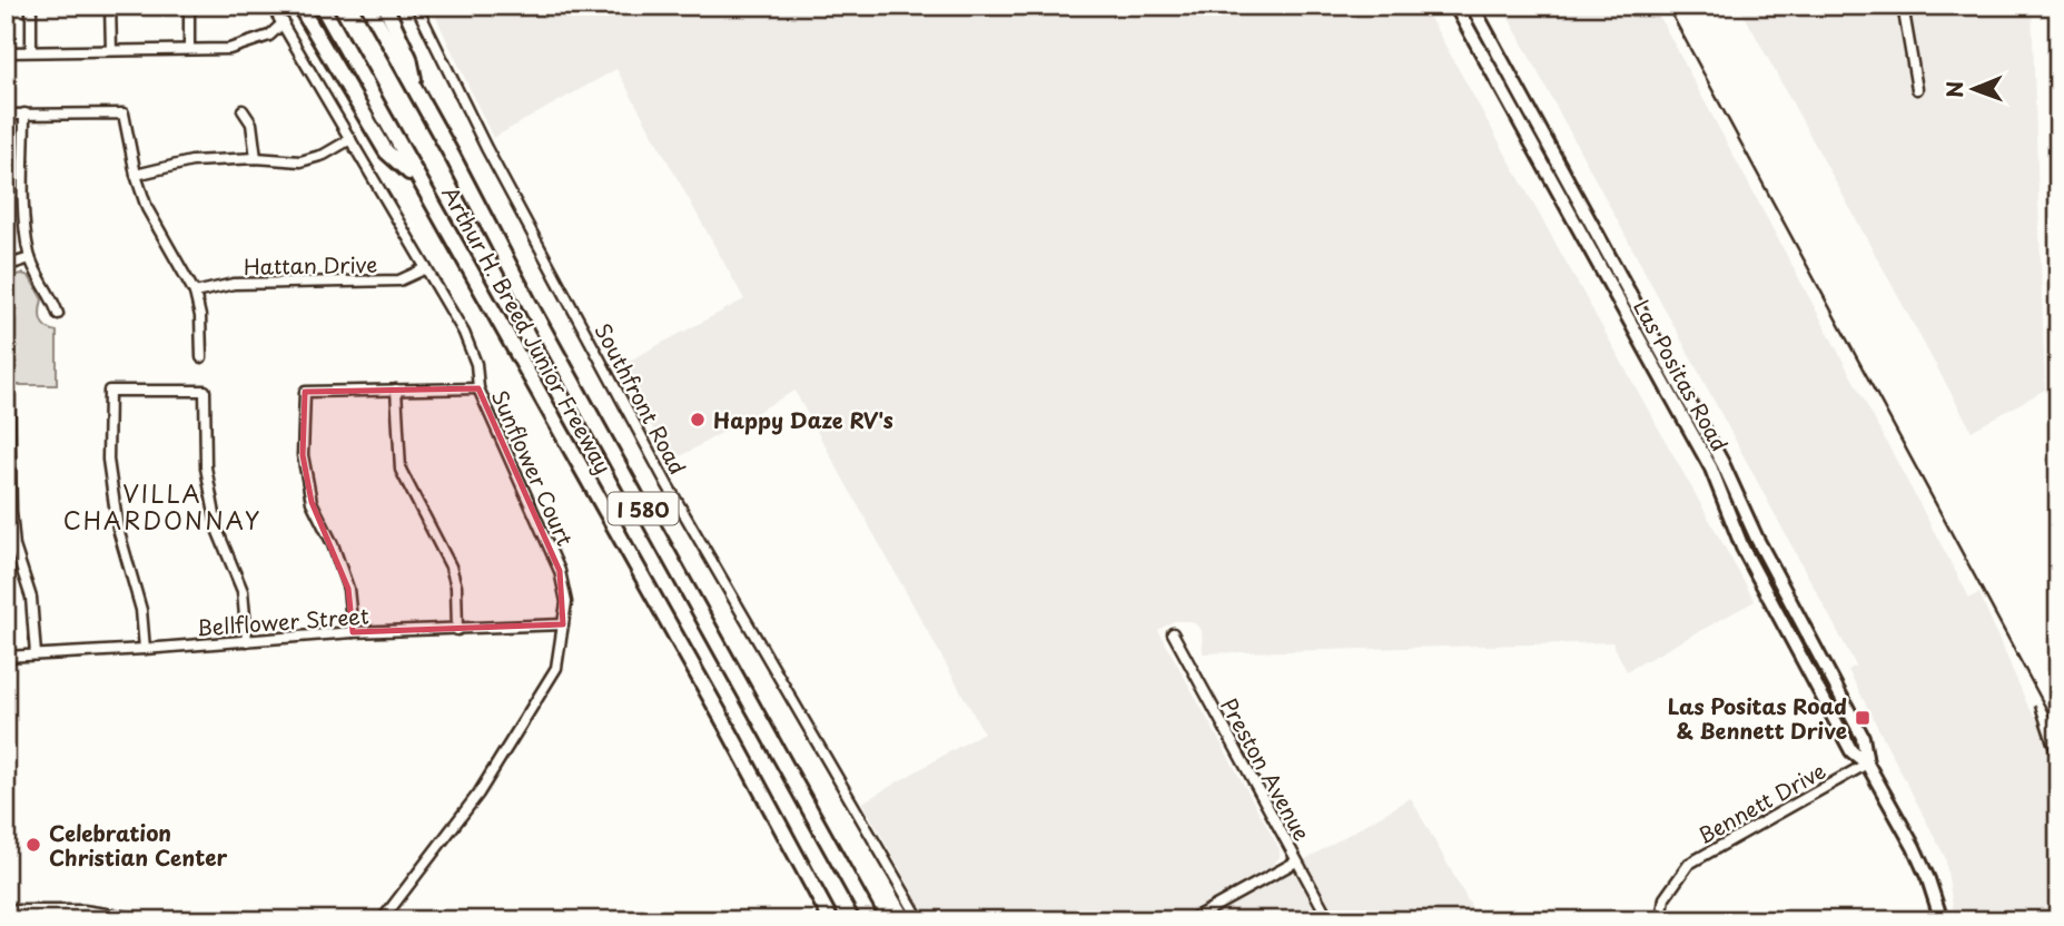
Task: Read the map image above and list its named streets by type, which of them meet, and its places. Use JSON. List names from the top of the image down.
{
  "streets": {
    "highway": ["Arthur H. Breed Junior Freeway", "I 580"],
    "main road": ["Las Positas Road"],
    "street": [
      "Hattan Drive",
      "Southfront Road",
      "Sunflower Court",
      "Bellflower Street",
      "Preston Avenue",
      "Bennett Drive"
    ]
  },
  "crossings": [
    ["Hattan Drive", "Sunflower Court"],
    ["Las Positas Road", "Bennett Drive"],
    ["Sunflower Court", "Bellflower Street"]
  ],
  "districts": ["VILLA CHARDONNAY"],
  "places": {
    "other": ["Happy Daze RV's", "Celebration Christian Center"],
    "transit": ["Las Positas Road & Bennett Drive"]
  },
  "north": "left"
}
